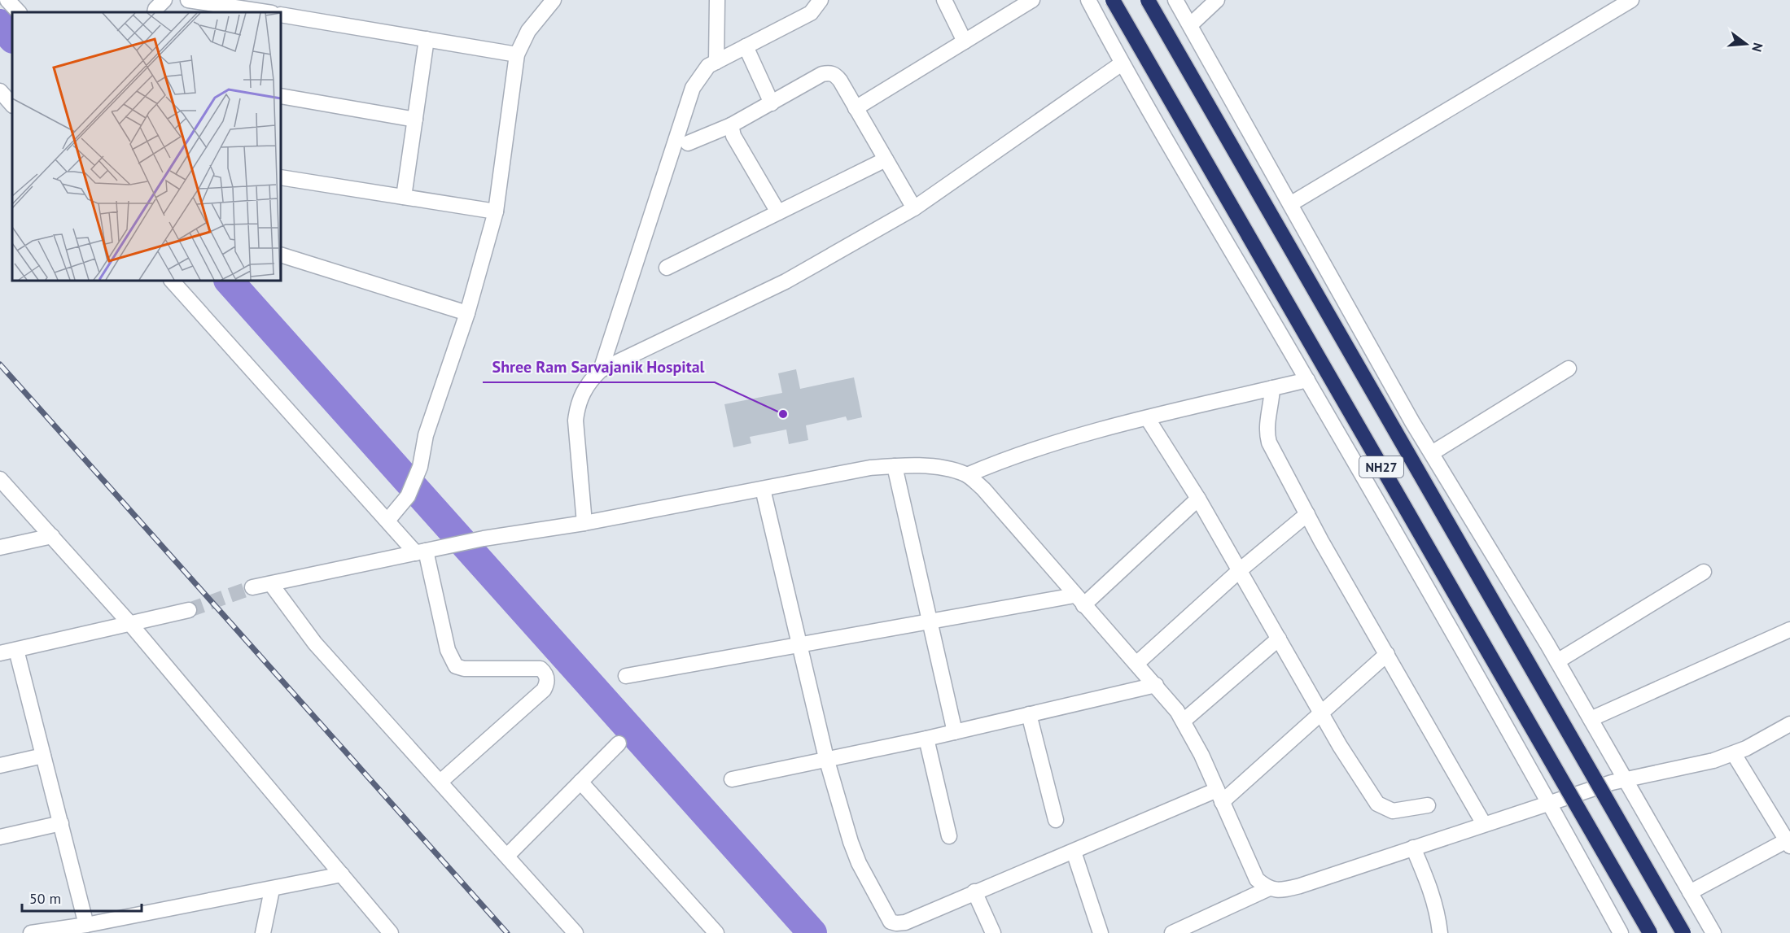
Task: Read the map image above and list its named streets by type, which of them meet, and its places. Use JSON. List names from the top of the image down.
{
  "streets": {
    "highway": ["NH27"]
  },
  "places": ["Shree Ram Sarvajanik Hospital"],
  "scale_bar": "50 m",
  "north": "right"
}
